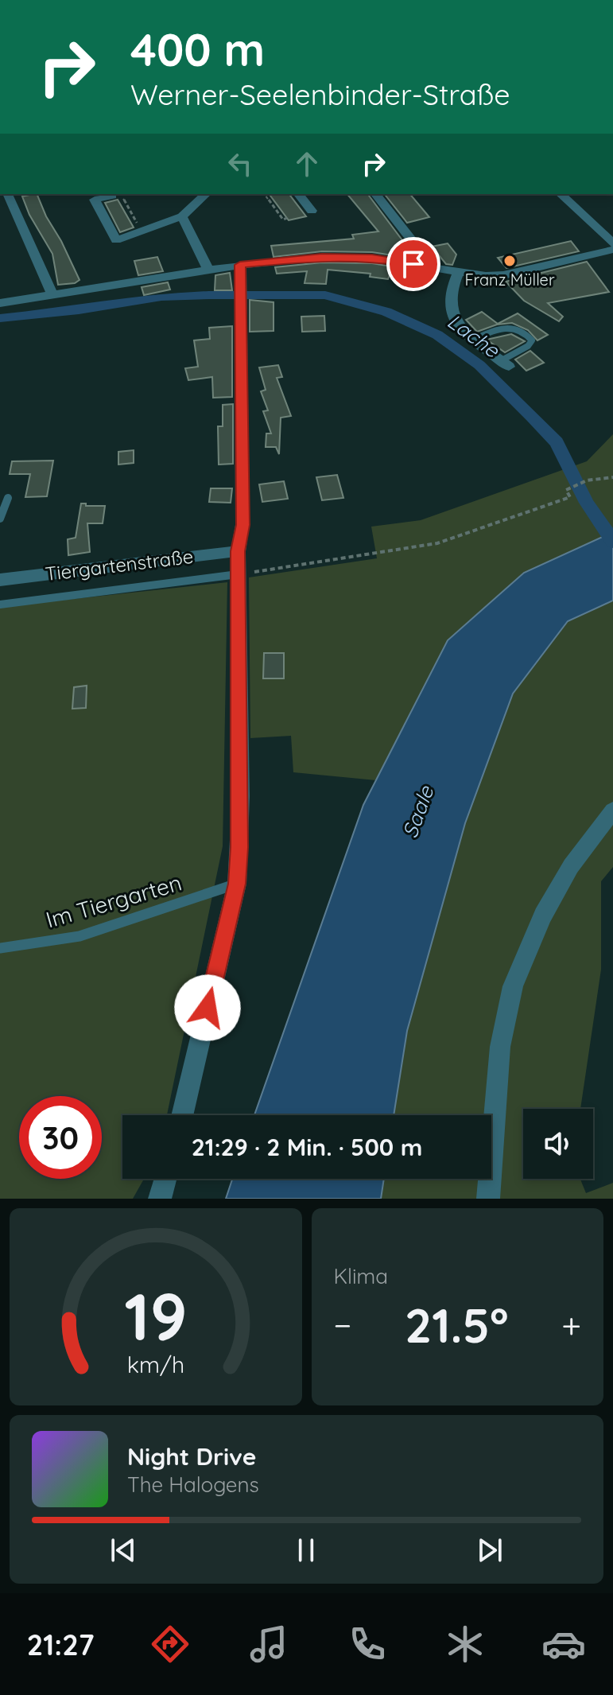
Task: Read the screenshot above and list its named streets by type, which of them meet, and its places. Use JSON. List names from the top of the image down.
{
  "streets": {
    "street": ["Tiergartenstraße"],
    "lane": ["Im Tiergarten"]
  },
  "water": ["Lache", "Saale"],
  "places": ["Franz Müller"],
  "page": {
    "turn": ["400 m", "Werner-Seelenbinder-Straße"],
    "limit": "30",
    "trip": "21:29 · 2 Min. · 500 m",
    "tile": "Klima",
    "heat": ["−", "21.5°", "+"],
    "song": ["Night Drive", "The Halogens"],
    "tabs": "21:27",
    "gauge": ["19", "km/h"]
  }
}
